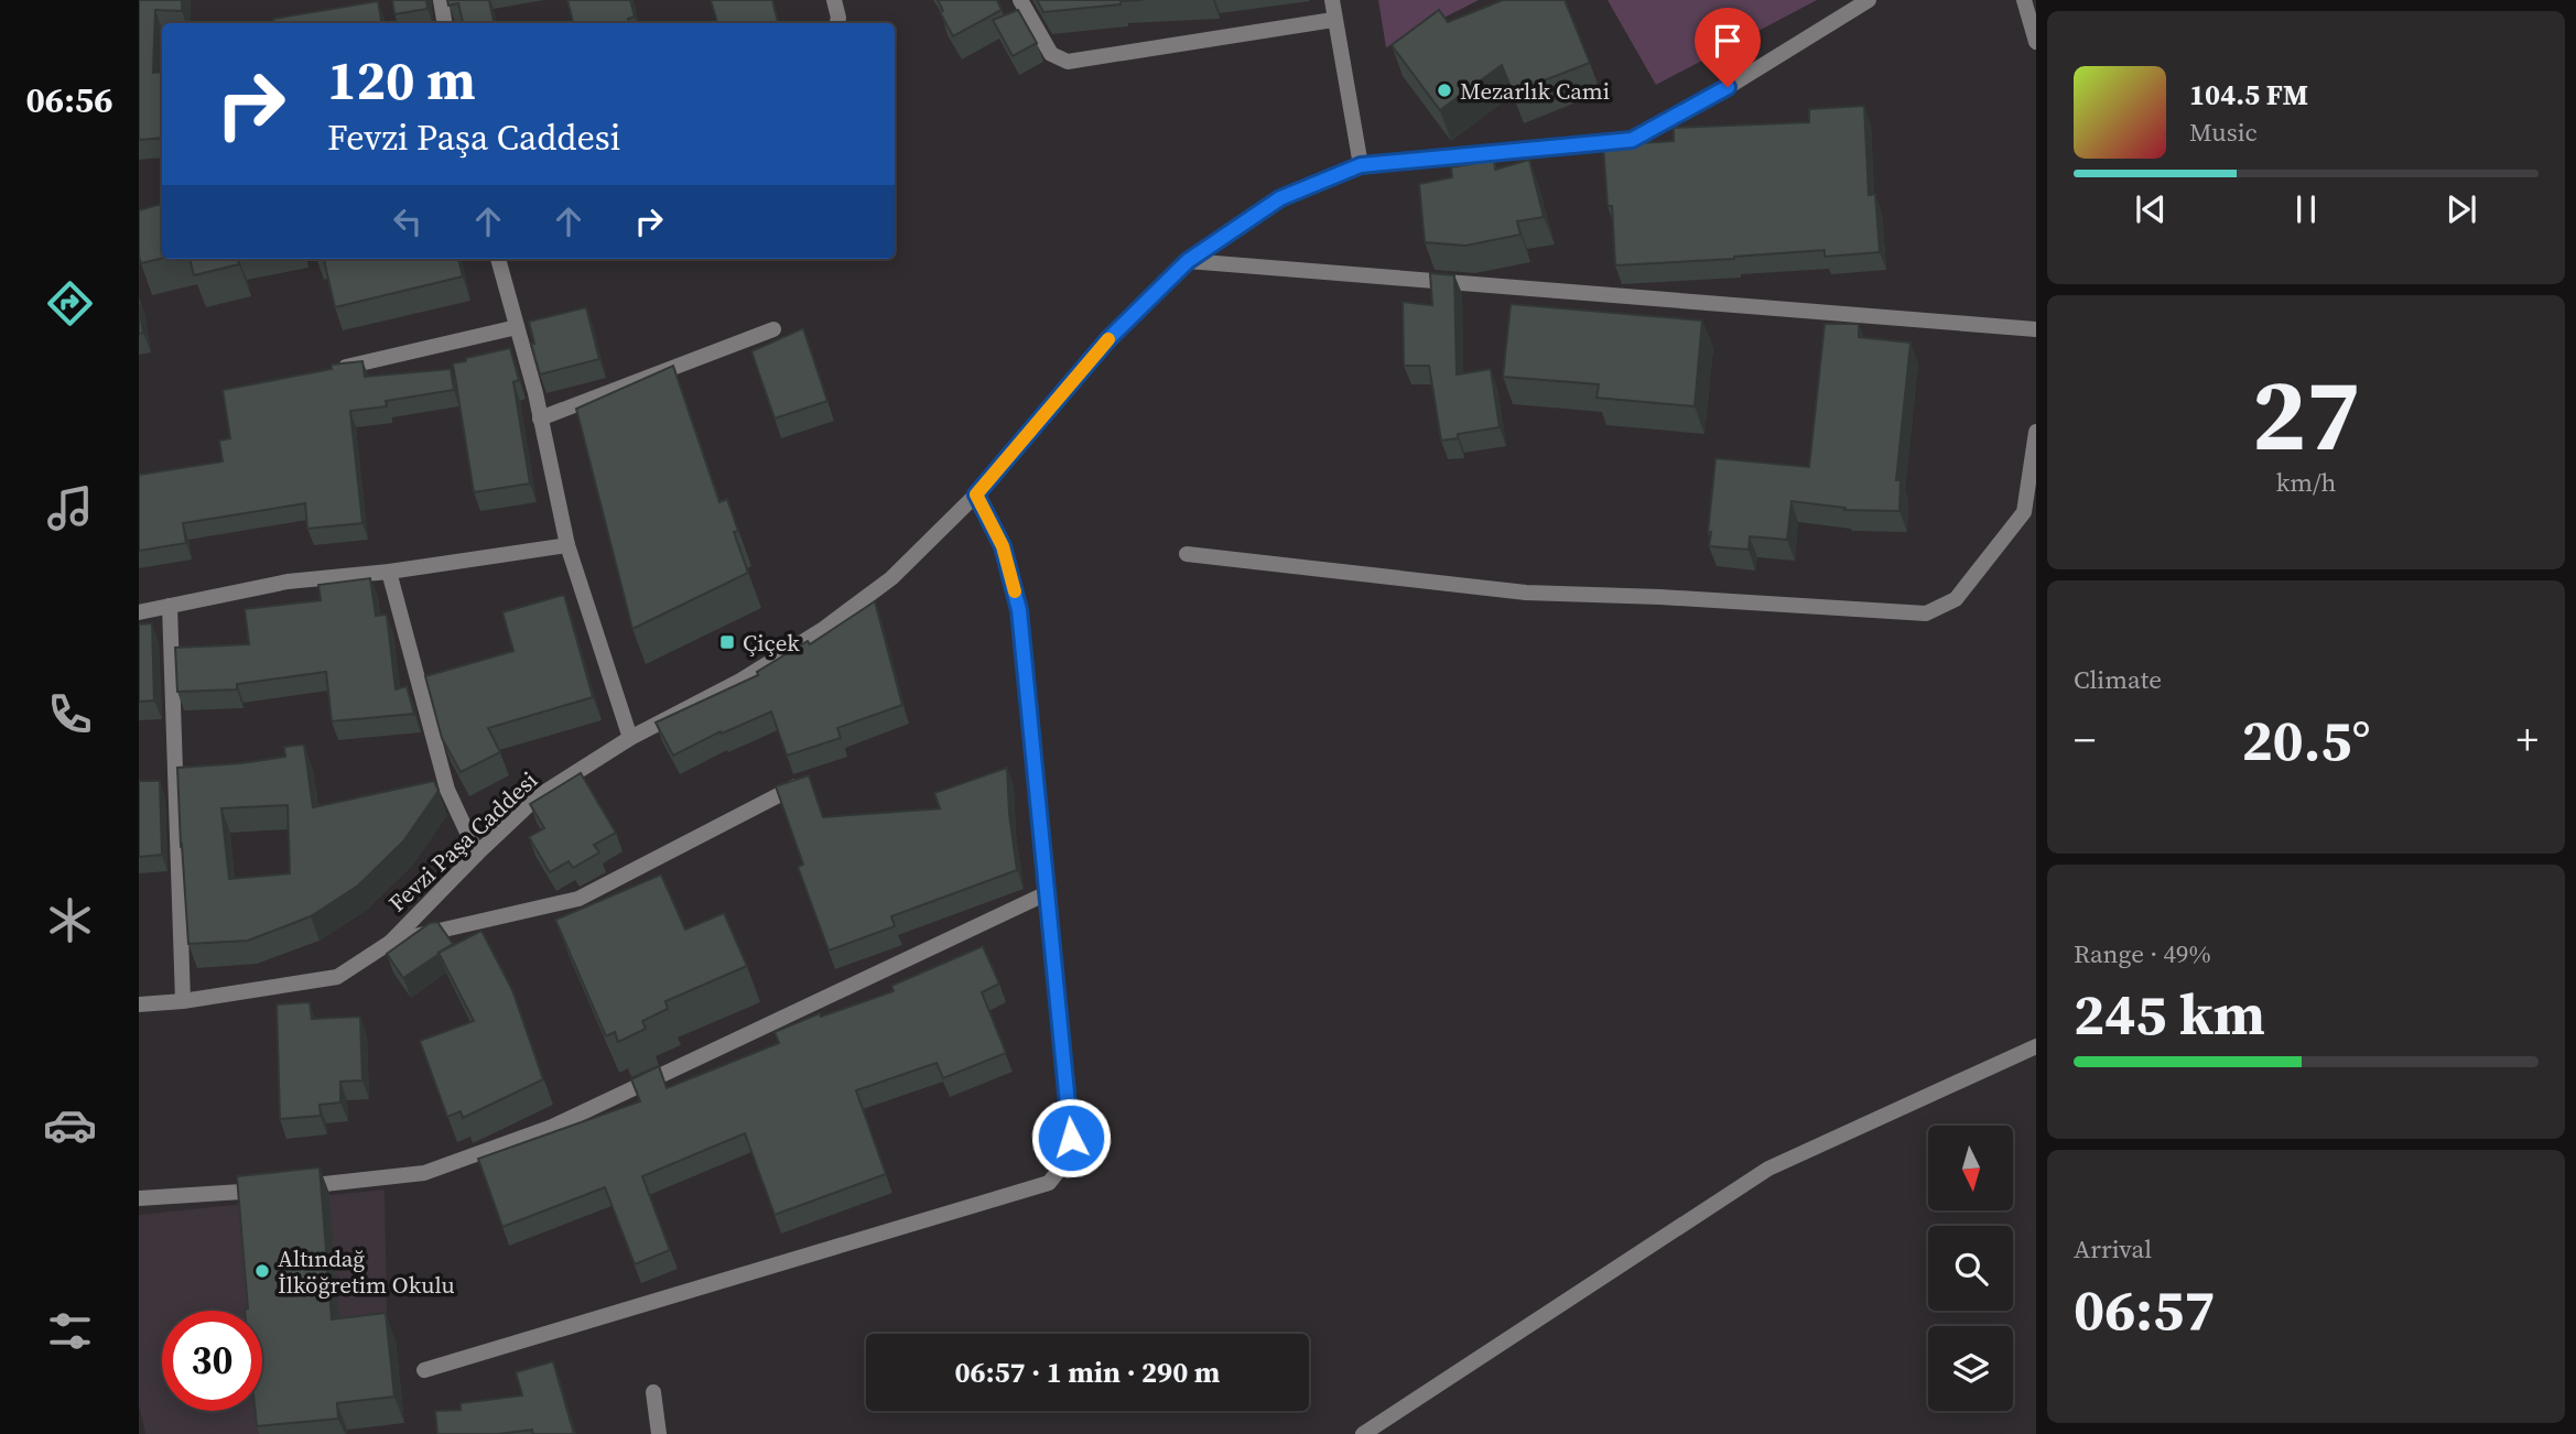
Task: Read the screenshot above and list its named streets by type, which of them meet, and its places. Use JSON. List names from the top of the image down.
{
  "streets": {
    "street": ["Fevzi Paşa Caddesi"]
  },
  "places": {
    "other": ["Mezarlık Cami", "Altındağ İlköğretim Okulu"],
    "transit": ["Çiçek"]
  },
  "north": "bottom",
  "page": {
    "tabs": "06:56",
    "turn": ["120 m", "Fevzi Paşa Caddesi"],
    "song": ["104.5 FM", "Music"],
    "tile": [
      ["27", "km/h"],
      "Climate",
      ["Range · 49%", "245 km"],
      ["Arrival", "06:57"]
    ],
    "heat": ["−", "20.5°", "+"],
    "limit": "30",
    "trip": "06:57 · 1 min · 290 m"
  }
}
